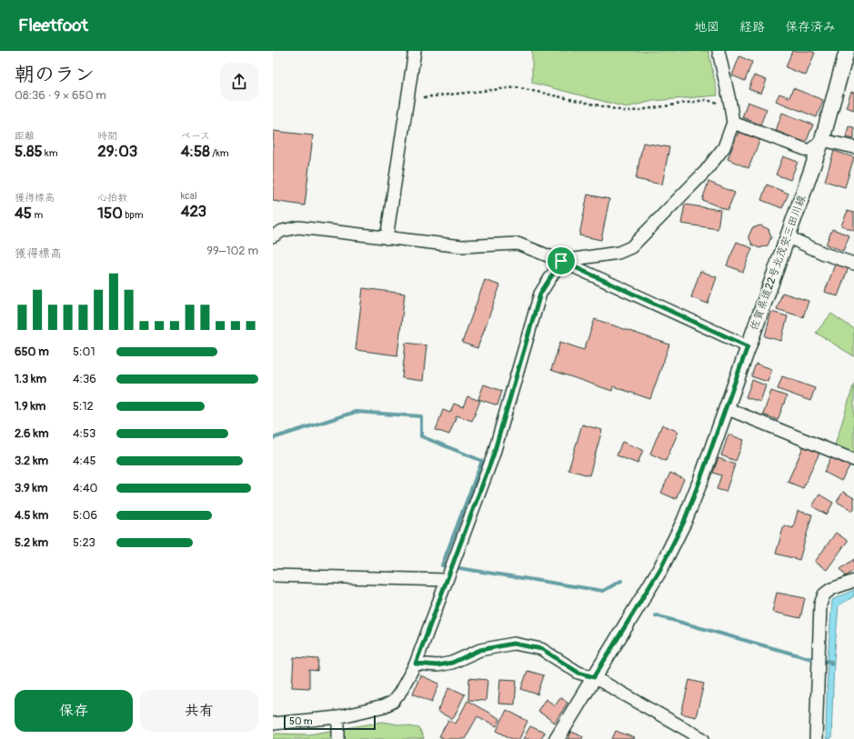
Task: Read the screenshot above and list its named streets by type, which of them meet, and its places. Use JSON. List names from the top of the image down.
{
  "streets": {
    "main road": ["佐賀県道22号北茂安三田川線"]
  },
  "scale_bar": "50 m",
  "page": {
    "header": "Fleetfoot",
    "nav": ["地図", "経路", "保存済み"],
    "heading": ["朝のラン", "08:36 · 9 × 650 m"],
    "stats": [
      ["距離", "5.85 km"],
      ["時間", "29:03"],
      ["ペース", "4:58 /km"],
      ["獲得標高", "45 m"],
      ["心拍数", "150 bpm"],
      ["kcal", "423"]
    ],
    "chart": ["獲得標高", "99–102 m"],
    "list": [
      {
        "name": "650 m",
        "note": "5:01"
      },
      {
        "name": "1.3 km",
        "note": "4:36"
      },
      {
        "name": "1.9 km",
        "note": "5:12"
      },
      {
        "name": "2.6 km",
        "note": "4:53"
      },
      {
        "name": "3.2 km",
        "note": "4:45"
      },
      {
        "name": "3.9 km",
        "note": "4:40"
      },
      {
        "name": "4.5 km",
        "note": "5:06"
      },
      {
        "name": "5.2 km",
        "note": "5:23"
      }
    ],
    "buttons": ["保存", "共有"],
    "scale": "50 m"
  }
}
